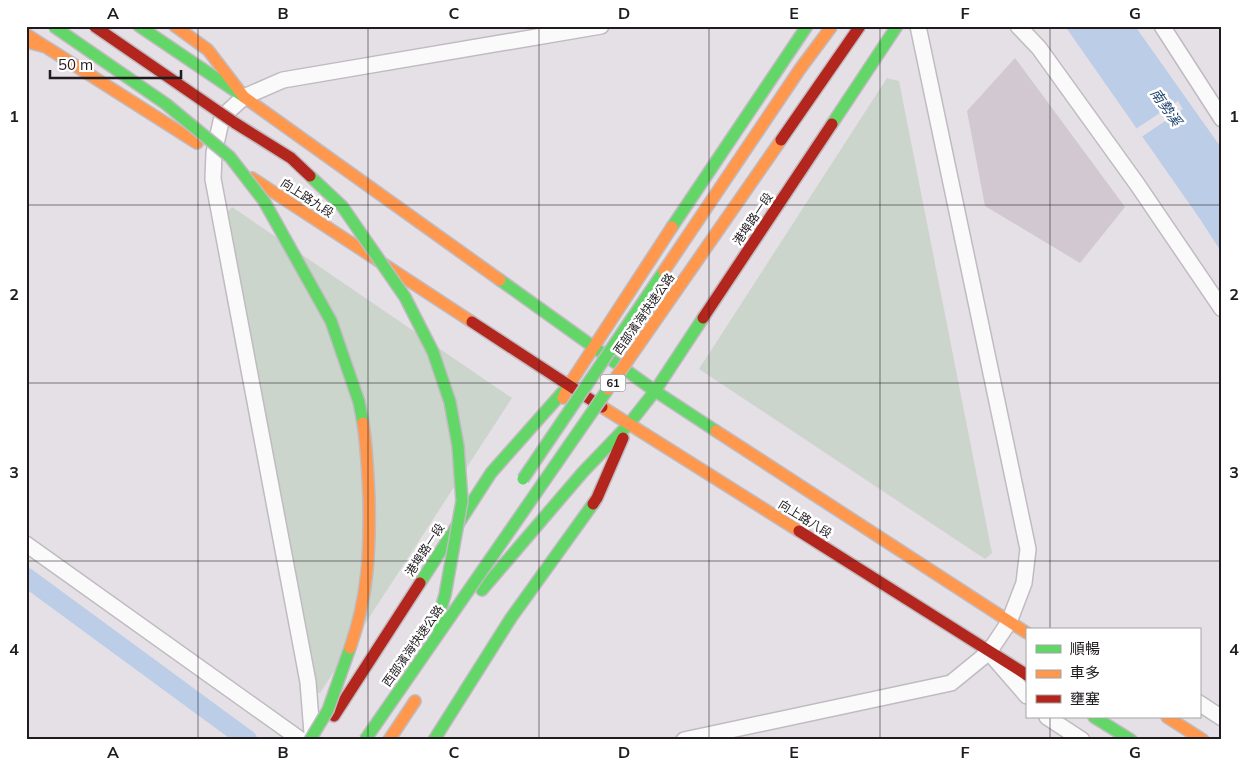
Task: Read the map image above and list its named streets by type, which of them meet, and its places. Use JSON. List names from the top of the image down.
{
  "streets": {
    "main road": [
      "向上路九段",
      "港埠路一段",
      "西部濱海快速公路",
      "61",
      "向上路八段"
    ]
  },
  "crossings": [
    ["向上路九段", "港埠路一段"],
    ["向上路九段", "向上路八段"],
    ["港埠路一段", "向上路八段"]
  ],
  "water": ["南勢溪"],
  "legend": ["順暢", "車多", "壅塞"],
  "scale_bar": "50 m",
  "grid": {
    "columns": [
      "A",
      "B",
      "C",
      "D",
      "E",
      "F",
      "G"
    ],
    "rows": [
      "1",
      "2",
      "3",
      "4"
    ]
  }
}
